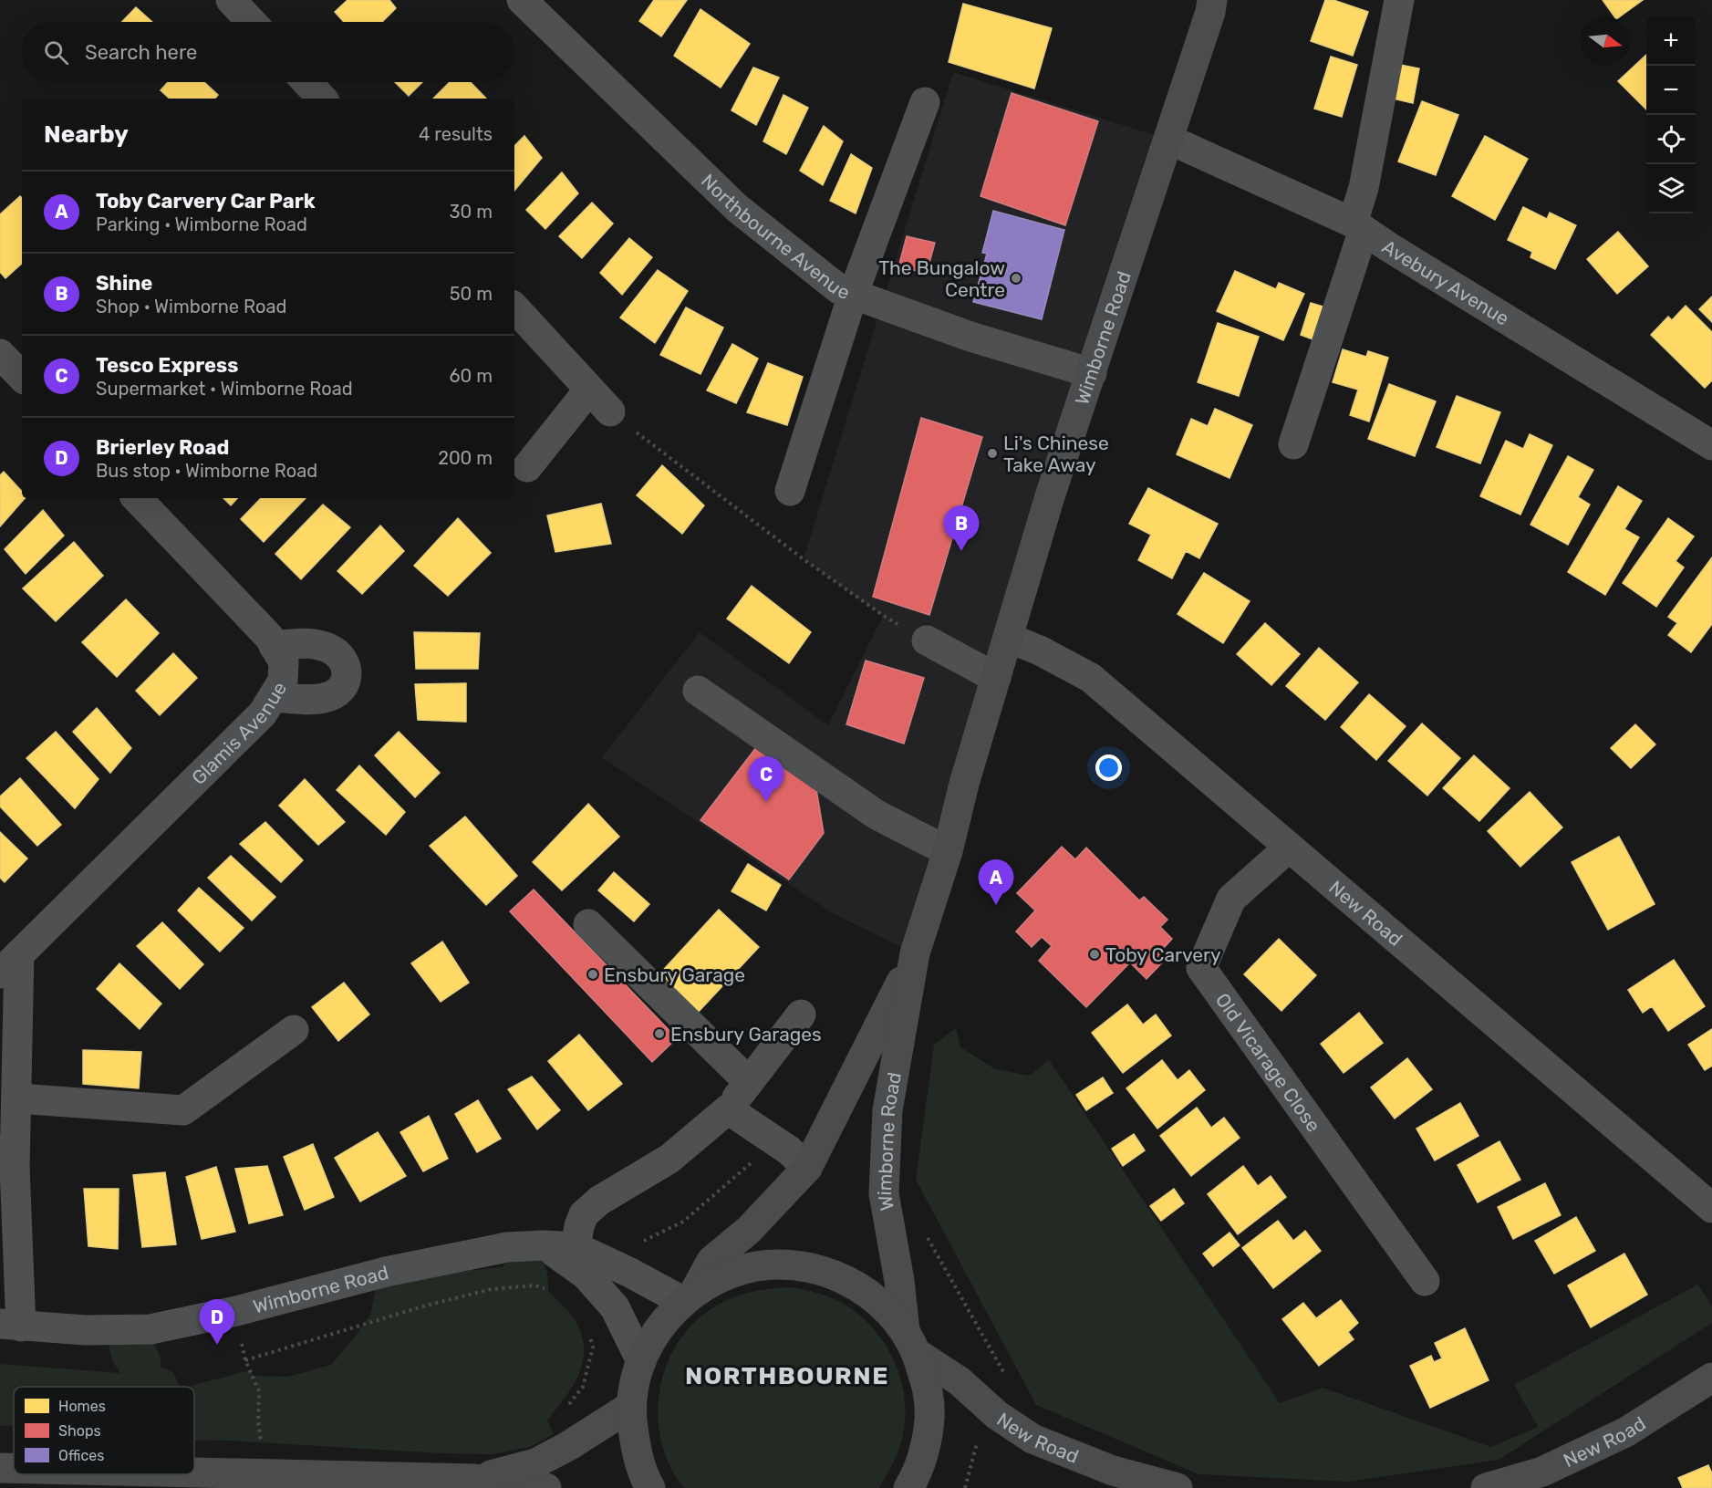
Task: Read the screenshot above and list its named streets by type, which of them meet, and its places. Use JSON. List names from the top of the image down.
{
  "streets": {
    "main road": ["Wimborne Road", "New Road"],
    "street": [
      "Northbourne Avenue",
      "Avebury Avenue",
      "Glamis Avenue",
      "Old Vicarage Close"
    ]
  },
  "crossings": [
    ["Northbourne Avenue", "Wimborne Road"],
    ["Avebury Avenue", "Wimborne Road"],
    ["Wimborne Road", "Glamis Avenue"],
    ["Wimborne Road", "New Road"],
    ["New Road", "Old Vicarage Close"]
  ],
  "districts": ["NORTHBOURNE"],
  "places": [
    "The Bungalow Centre",
    "Li's Chinese Take Away",
    "Toby Carvery",
    "Ensbury Garage",
    "Ensbury Garages"
  ],
  "legend": ["Homes", "Shops", "Offices"],
  "north": "right",
  "page": {
    "map_buttons": ["+", "−"],
    "search": "Search here",
    "heading": ["Nearby", "4 results"],
    "list": [
      {
        "mark": "A",
        "name": "Toby Carvery Car Park",
        "note": "Parking · Wimborne Road",
        "value": "30 m"
      },
      {
        "mark": "B",
        "name": "Shine",
        "note": "Shop · Wimborne Road",
        "value": "50 m"
      },
      {
        "mark": "C",
        "name": "Tesco Express",
        "note": "Supermarket · Wimborne Road",
        "value": "60 m"
      },
      {
        "mark": "D",
        "name": "Brierley Road",
        "note": "Bus stop · Wimborne Road",
        "value": "200 m"
      }
    ],
    "pins": [
      "B",
      "C",
      "A",
      "D"
    ]
  }
}
